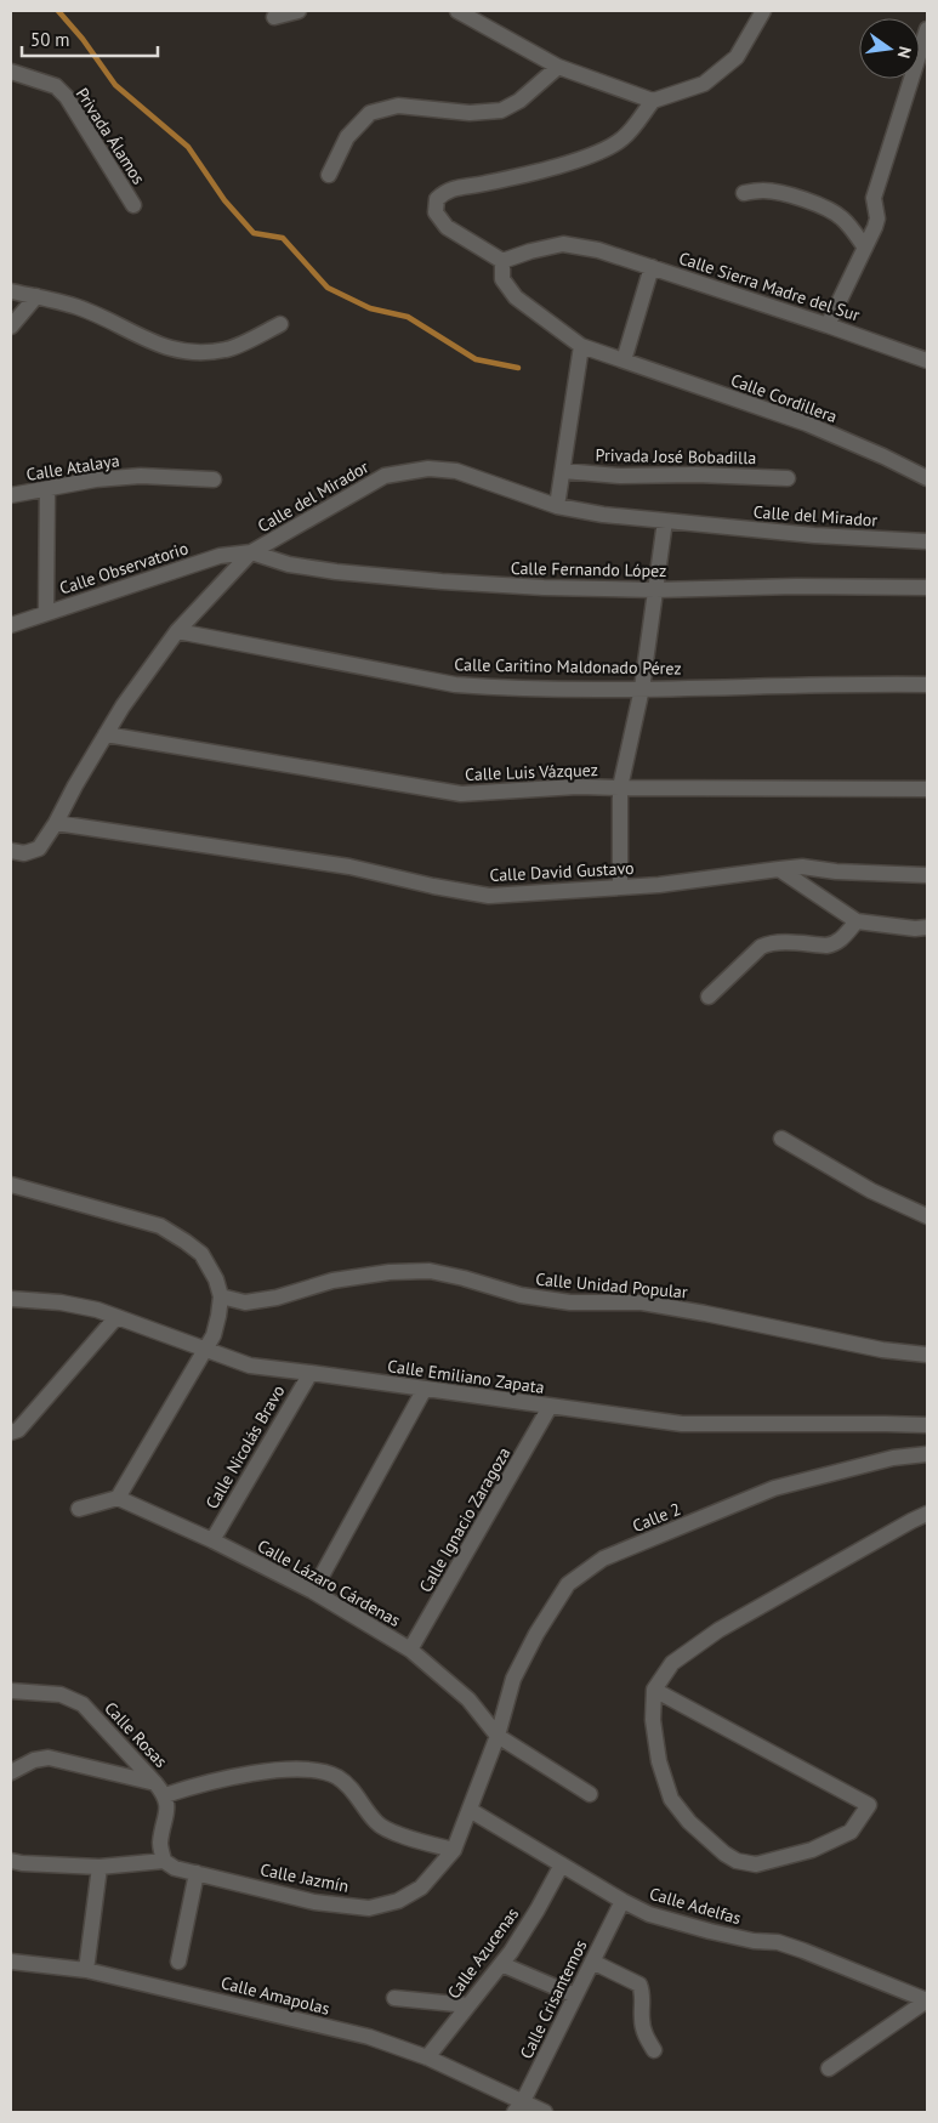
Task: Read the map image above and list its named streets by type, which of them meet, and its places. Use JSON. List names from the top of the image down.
{
  "streets": {
    "street": [
      "Privada Álamos",
      "Calle Sierra Madre del Sur",
      "Calle Cordillera",
      "Privada José Bobadilla",
      "Calle Atalaya",
      "Calle del Mirador",
      "Calle Observatorio",
      "Calle Fernando López",
      "Calle Caritino Maldonado Pérez",
      "Calle Luis Vázquez",
      "Calle David Gustavo",
      "Calle Unidad Popular",
      "Calle Emiliano Zapata",
      "Calle Nicolás Bravo",
      "Calle 2",
      "Calle Ignacio Zaragoza",
      "Calle Lázaro Cárdenas",
      "Calle Rosas",
      "Calle Jazmín",
      "Calle Adelfas",
      "Calle Azucenas",
      "Calle Amapolas",
      "Calle Crisantemos"
    ]
  },
  "crossings": [
    ["Calle Sierra Madre del Sur", "Calle Cordillera"],
    ["Calle del Mirador", "Calle Observatorio"],
    ["Calle del Mirador", "Calle Fernando López"],
    ["Calle del Mirador", "Calle Caritino Maldonado Pérez"],
    ["Calle del Mirador", "Calle Luis Vázquez"],
    ["Calle del Mirador", "Calle David Gustavo"],
    ["Calle Observatorio", "Calle Fernando López"],
    ["Calle Emiliano Zapata", "Calle Nicolás Bravo"],
    ["Calle Emiliano Zapata", "Calle Ignacio Zaragoza"],
    ["Calle Nicolás Bravo", "Calle Lázaro Cárdenas"],
    ["Calle 2", "Calle Lázaro Cárdenas"],
    ["Calle 2", "Calle Jazmín"],
    ["Calle Ignacio Zaragoza", "Calle Lázaro Cárdenas"],
    ["Calle Lázaro Cárdenas", "Calle Jazmín"],
    ["Calle Rosas", "Calle Jazmín"],
    ["Calle Jazmín", "Calle Adelfas"],
    ["Calle Adelfas", "Calle Azucenas"],
    ["Calle Adelfas", "Calle Crisantemos"],
    ["Calle Azucenas", "Calle Amapolas"],
    ["Calle Amapolas", "Calle Crisantemos"]
  ],
  "scale_bar": "50 m",
  "north": "right"
}
